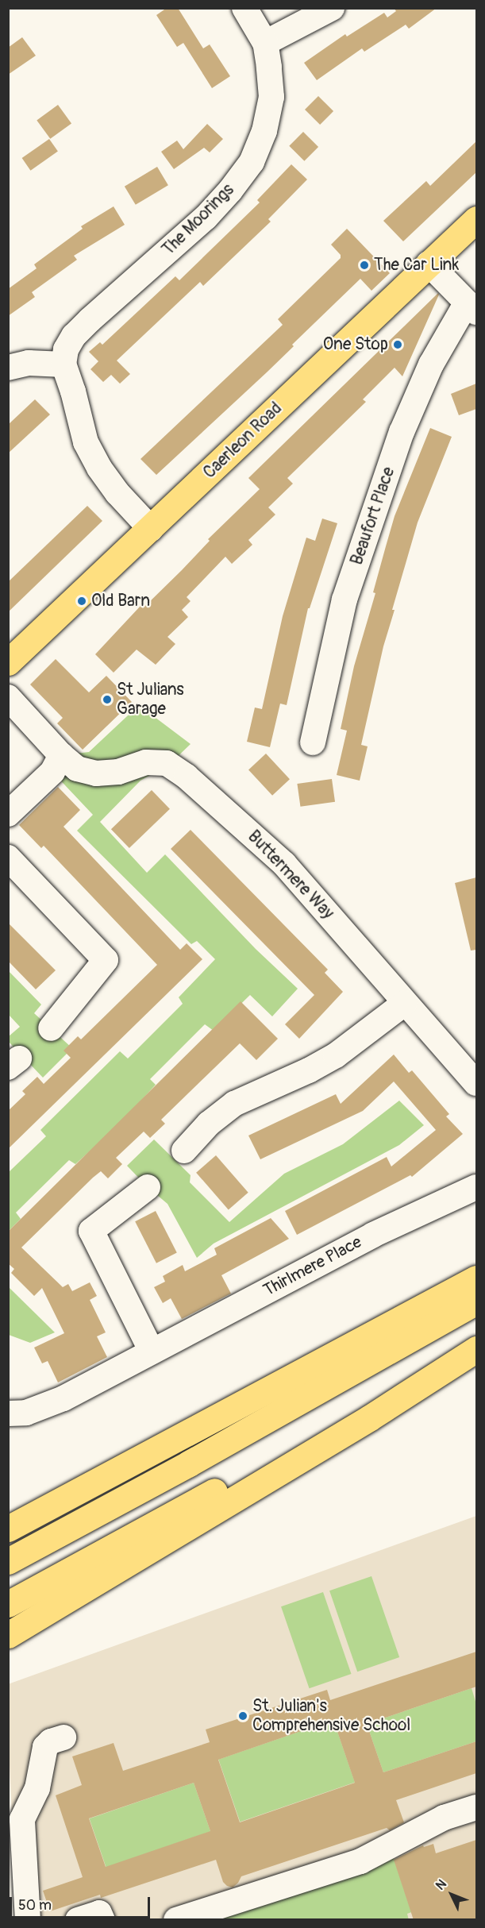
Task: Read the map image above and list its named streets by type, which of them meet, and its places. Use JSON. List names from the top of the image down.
{
  "streets": {
    "main road": ["Caerleon Road"],
    "street": [
      "The Moorings",
      "Beaufort Place",
      "Buttermere Way",
      "Thirlmere Place"
    ]
  },
  "places": [
    "The Car Link",
    "One Stop",
    "Old Barn",
    "St Julians Garage",
    "St. Julian's Comprehensive School"
  ],
  "scale_bar": "50 m",
  "north": "top left"
}
